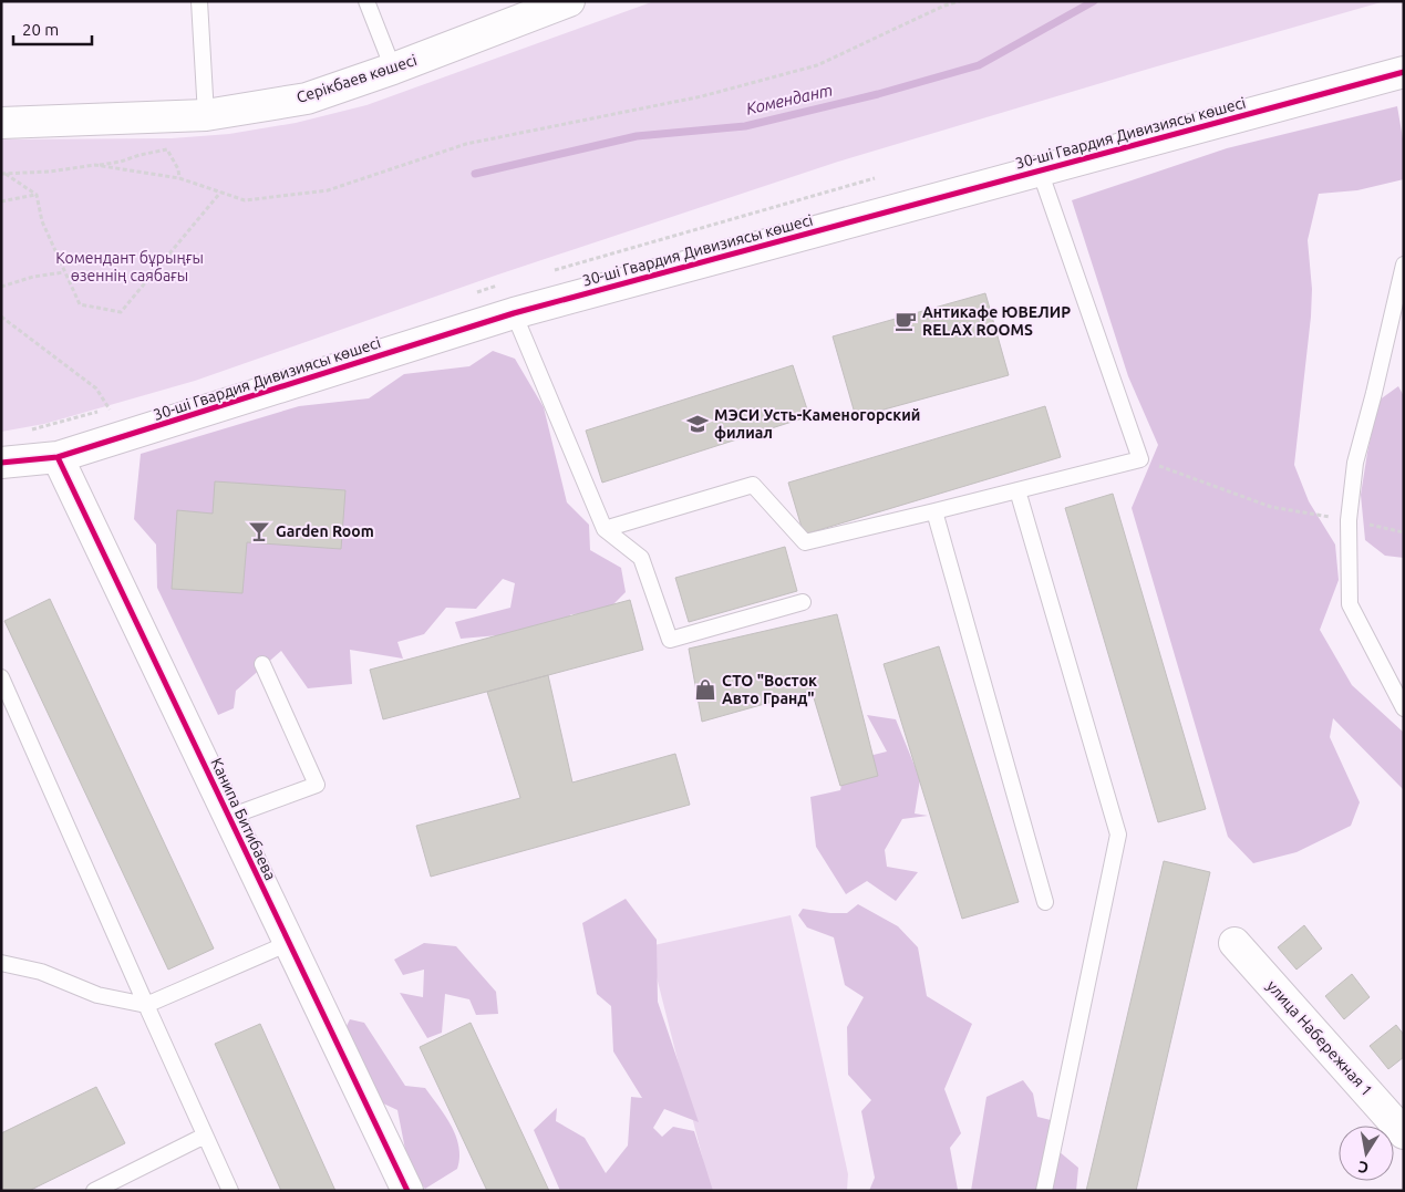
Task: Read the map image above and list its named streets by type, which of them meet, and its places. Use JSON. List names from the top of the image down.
{
  "streets": {
    "street": [
      "Серікбаев көшесі",
      "30-ші Гвардия Дивизиясы көшесі",
      "Канипа Битибаева",
      "улица Набережная 1"
    ]
  },
  "crossings": [
    ["30-ші Гвардия Дивизиясы көшесі", "Канипа Битибаева"]
  ],
  "water": ["Комендант"],
  "parks": ["Комендант бұрыңғы өзеннің саябағы"],
  "places": {
    "cafe": ["Антикафе ЮВЕЛИР RELAX ROOMS"],
    "school or university": ["МЭСИ Усть-Каменогорский филиал"],
    "bar": ["Garden Room"],
    "shop": ["СТО \"Восток Авто Гранд\""]
  },
  "scale_bar": "20 m",
  "north": "bottom"
}
